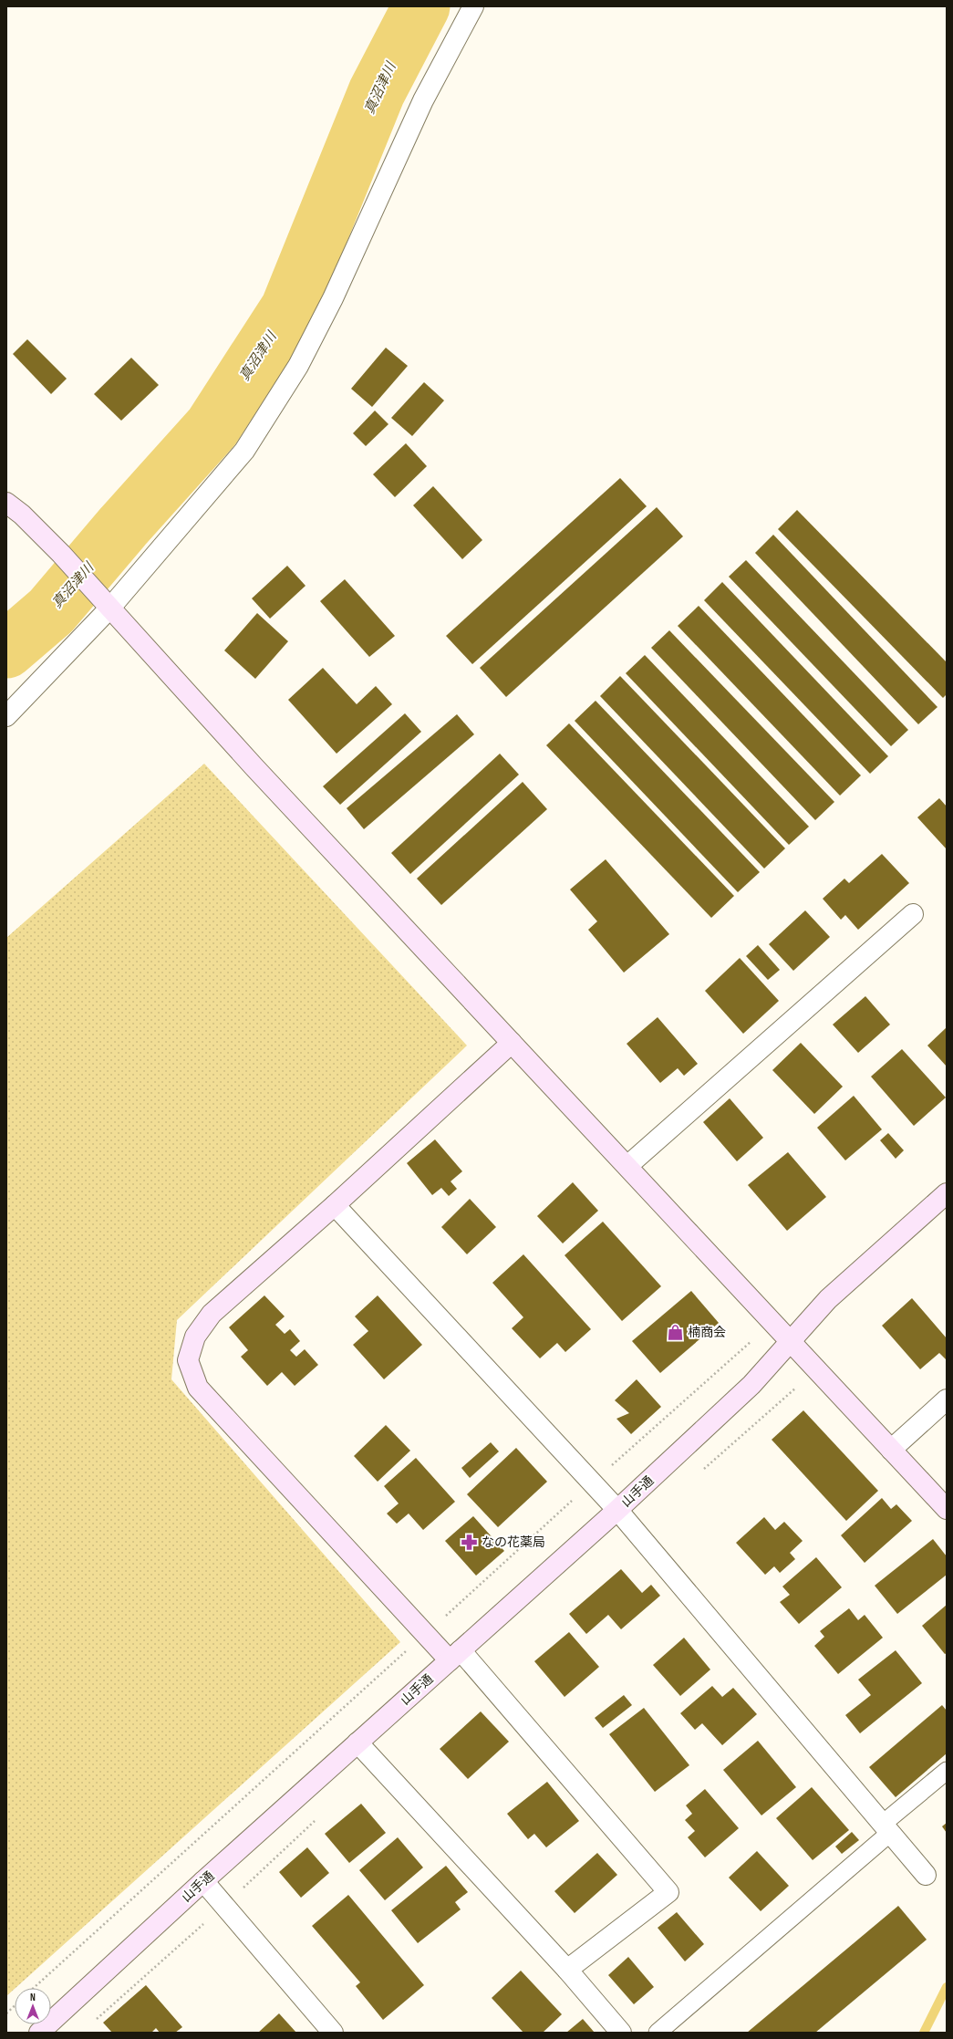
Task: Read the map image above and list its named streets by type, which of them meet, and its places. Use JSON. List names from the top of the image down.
{
  "streets": {
    "street": ["山手通"]
  },
  "water": ["真沼津川"],
  "places": {
    "shop": ["楠商会"],
    "pharmacy": ["なの花薬局"]
  },
  "north": "top"
}
